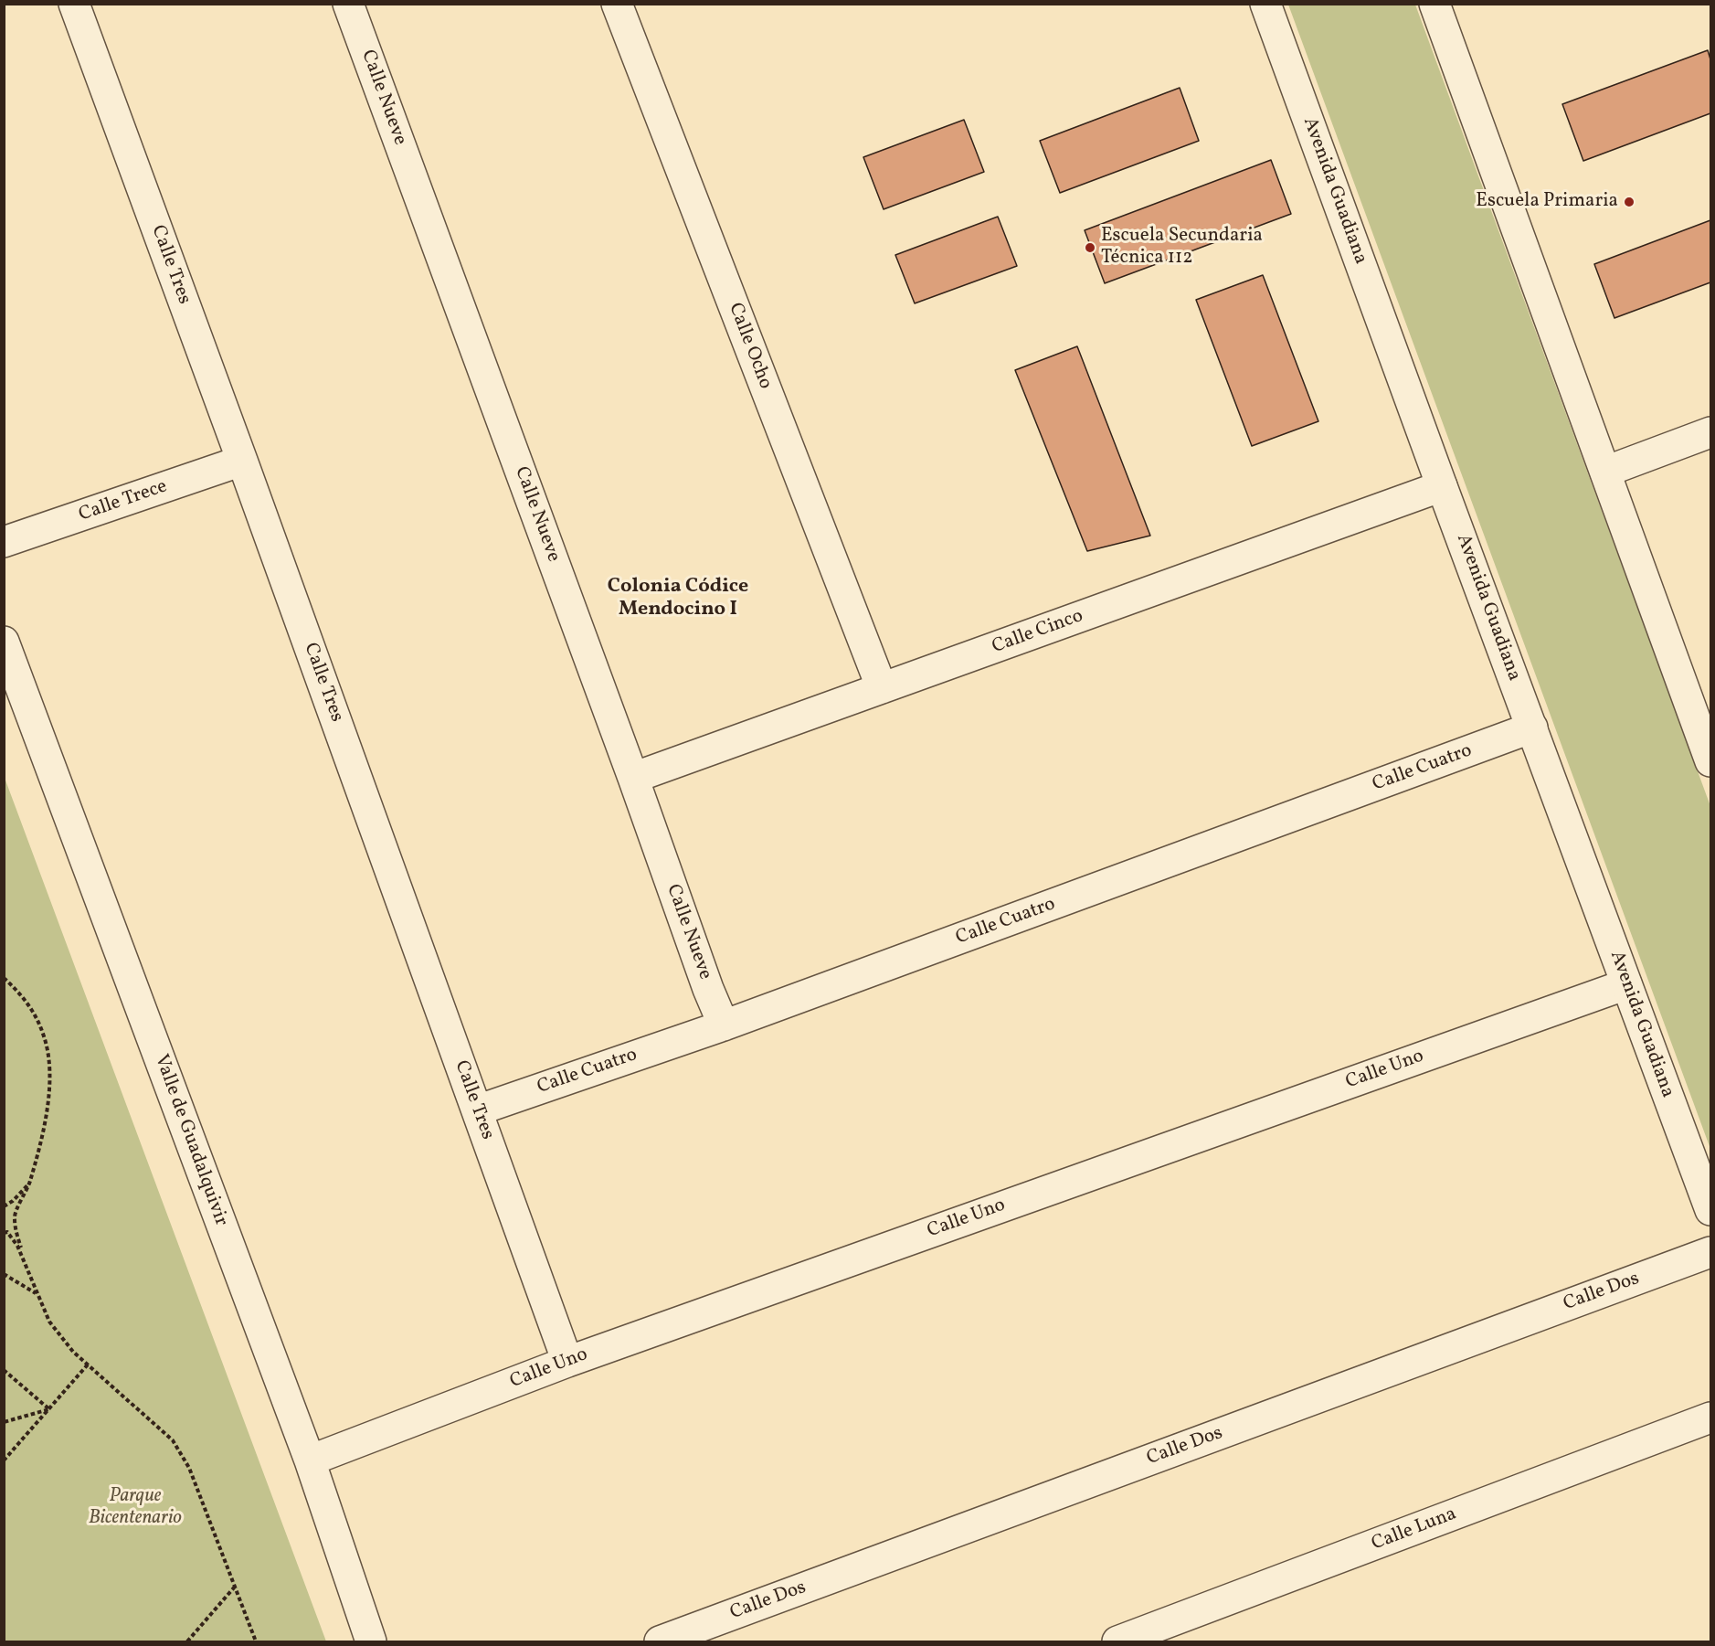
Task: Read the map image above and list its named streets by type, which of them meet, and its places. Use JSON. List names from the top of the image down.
{
  "streets": {
    "street": [
      "Calle Nueve",
      "Avenida Guadiana",
      "Calle Tres",
      "Calle Ocho",
      "Calle Trece",
      "Calle Cinco",
      "Calle Cuatro",
      "Calle Uno",
      "Valle de Guadalquivir",
      "Calle Dos",
      "Calle Luna"
    ]
  },
  "crossings": [
    ["Calle Nueve", "Calle Cinco"],
    ["Calle Nueve", "Calle Cuatro"],
    ["Avenida Guadiana", "Calle Cinco"],
    ["Avenida Guadiana", "Calle Cuatro"],
    ["Avenida Guadiana", "Calle Uno"],
    ["Calle Tres", "Calle Trece"],
    ["Calle Tres", "Calle Cuatro"],
    ["Calle Tres", "Calle Uno"],
    ["Calle Ocho", "Calle Cinco"],
    ["Calle Uno", "Valle de Guadalquivir"]
  ],
  "districts": ["Colonia Códice Mendocino I"],
  "parks": ["Parque Bicentenario"],
  "places": ["Escuela Primaria", "Escuela Secundaria Técnica 112"]
}
